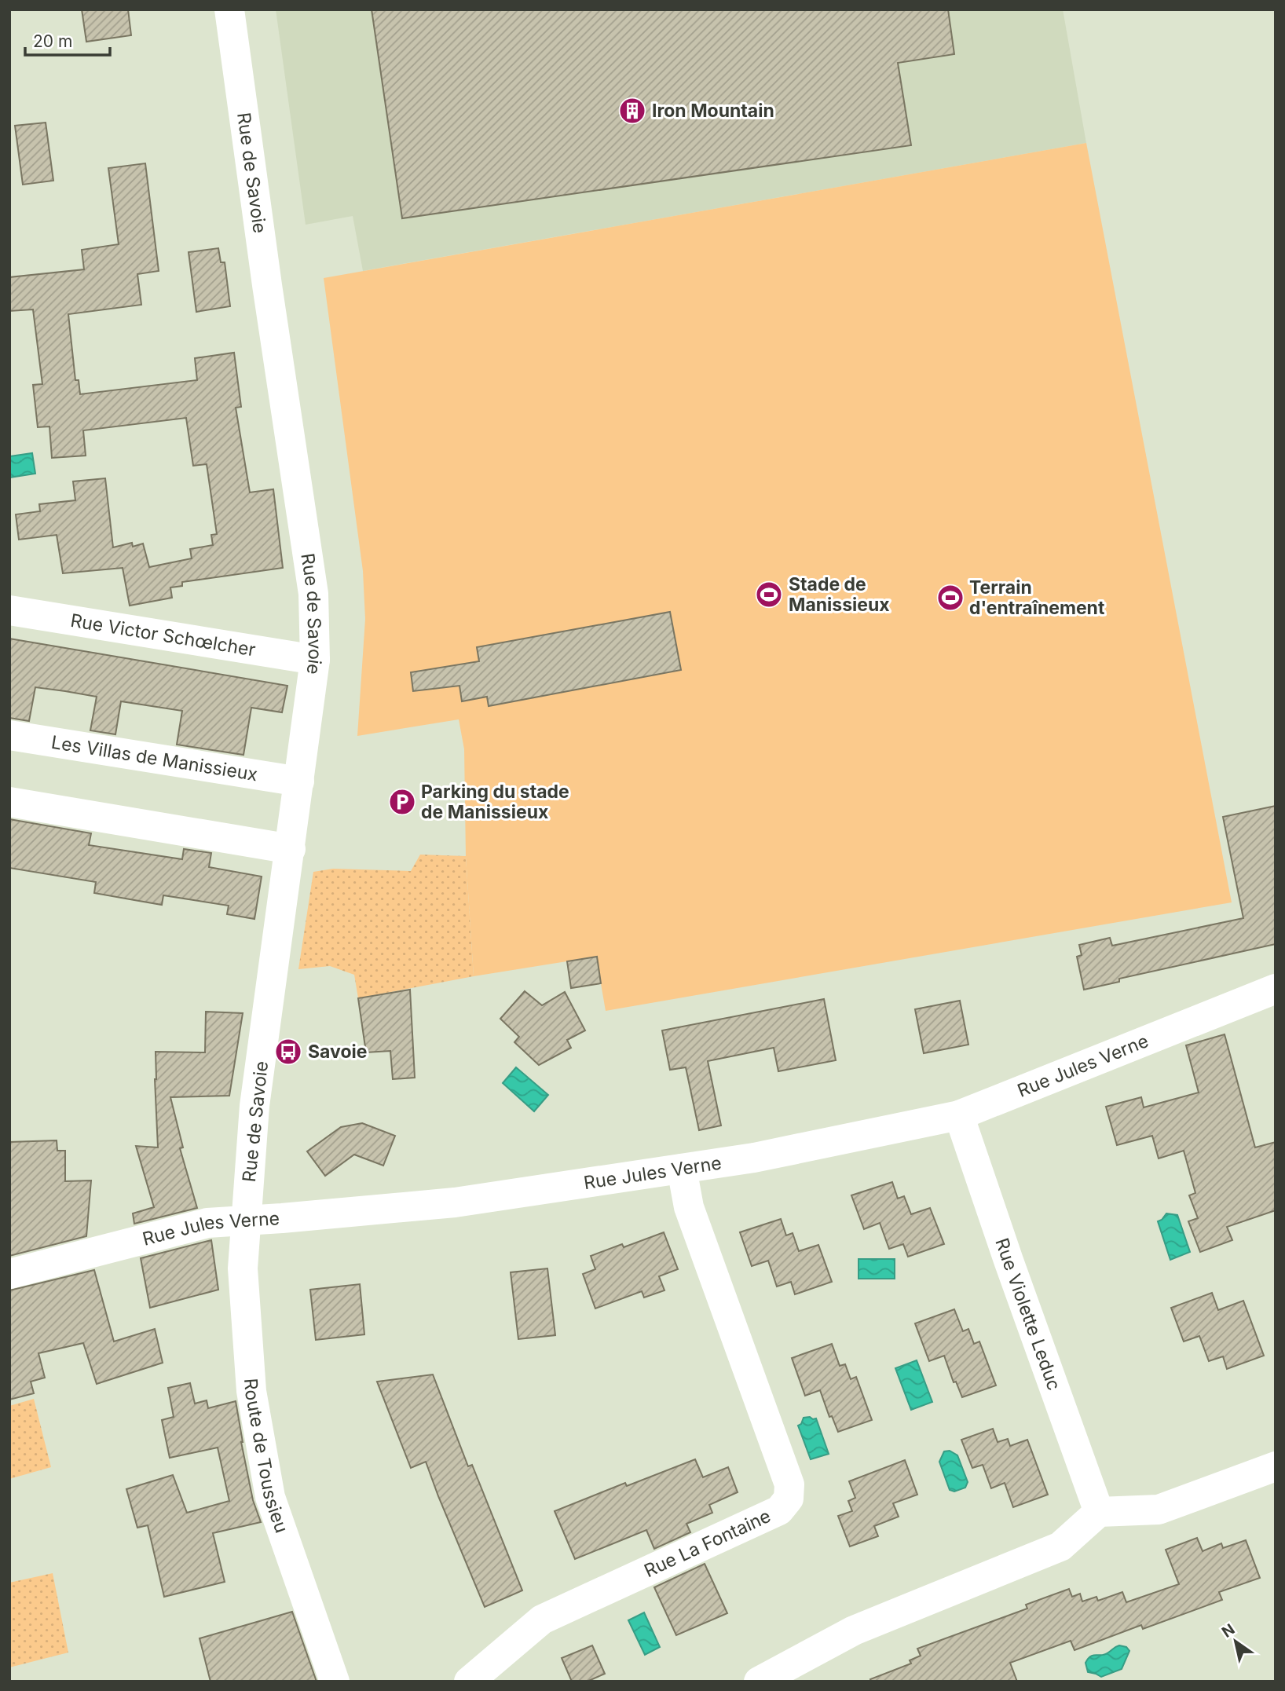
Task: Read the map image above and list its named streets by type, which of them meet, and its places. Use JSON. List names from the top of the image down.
{
  "streets": {
    "street": [
      "Rue de Savoie",
      "Rue Victor Schœlcher",
      "Les Villas de Manissieux",
      "Rue Jules Verne",
      "Rue Violette Leduc",
      "Route de Toussieu",
      "Rue La Fontaine"
    ]
  },
  "crossings": [
    ["Rue de Savoie", "Rue Victor Schœlcher"],
    ["Rue de Savoie", "Les Villas de Manissieux"],
    ["Rue de Savoie", "Rue Jules Verne"],
    ["Rue de Savoie", "Route de Toussieu"],
    ["Rue Jules Verne", "Rue Violette Leduc"],
    ["Rue Jules Verne", "Route de Toussieu"],
    ["Rue Jules Verne", "Rue La Fontaine"]
  ],
  "places": {
    "building": ["Iron Mountain"],
    "sports": ["Stade de Manissieux", "Terrain d'entraînement"],
    "parking": ["Parking du stade de Manissieux"],
    "bus stop": ["Savoie"]
  },
  "scale_bar": "20 m",
  "north": "top left"
}
